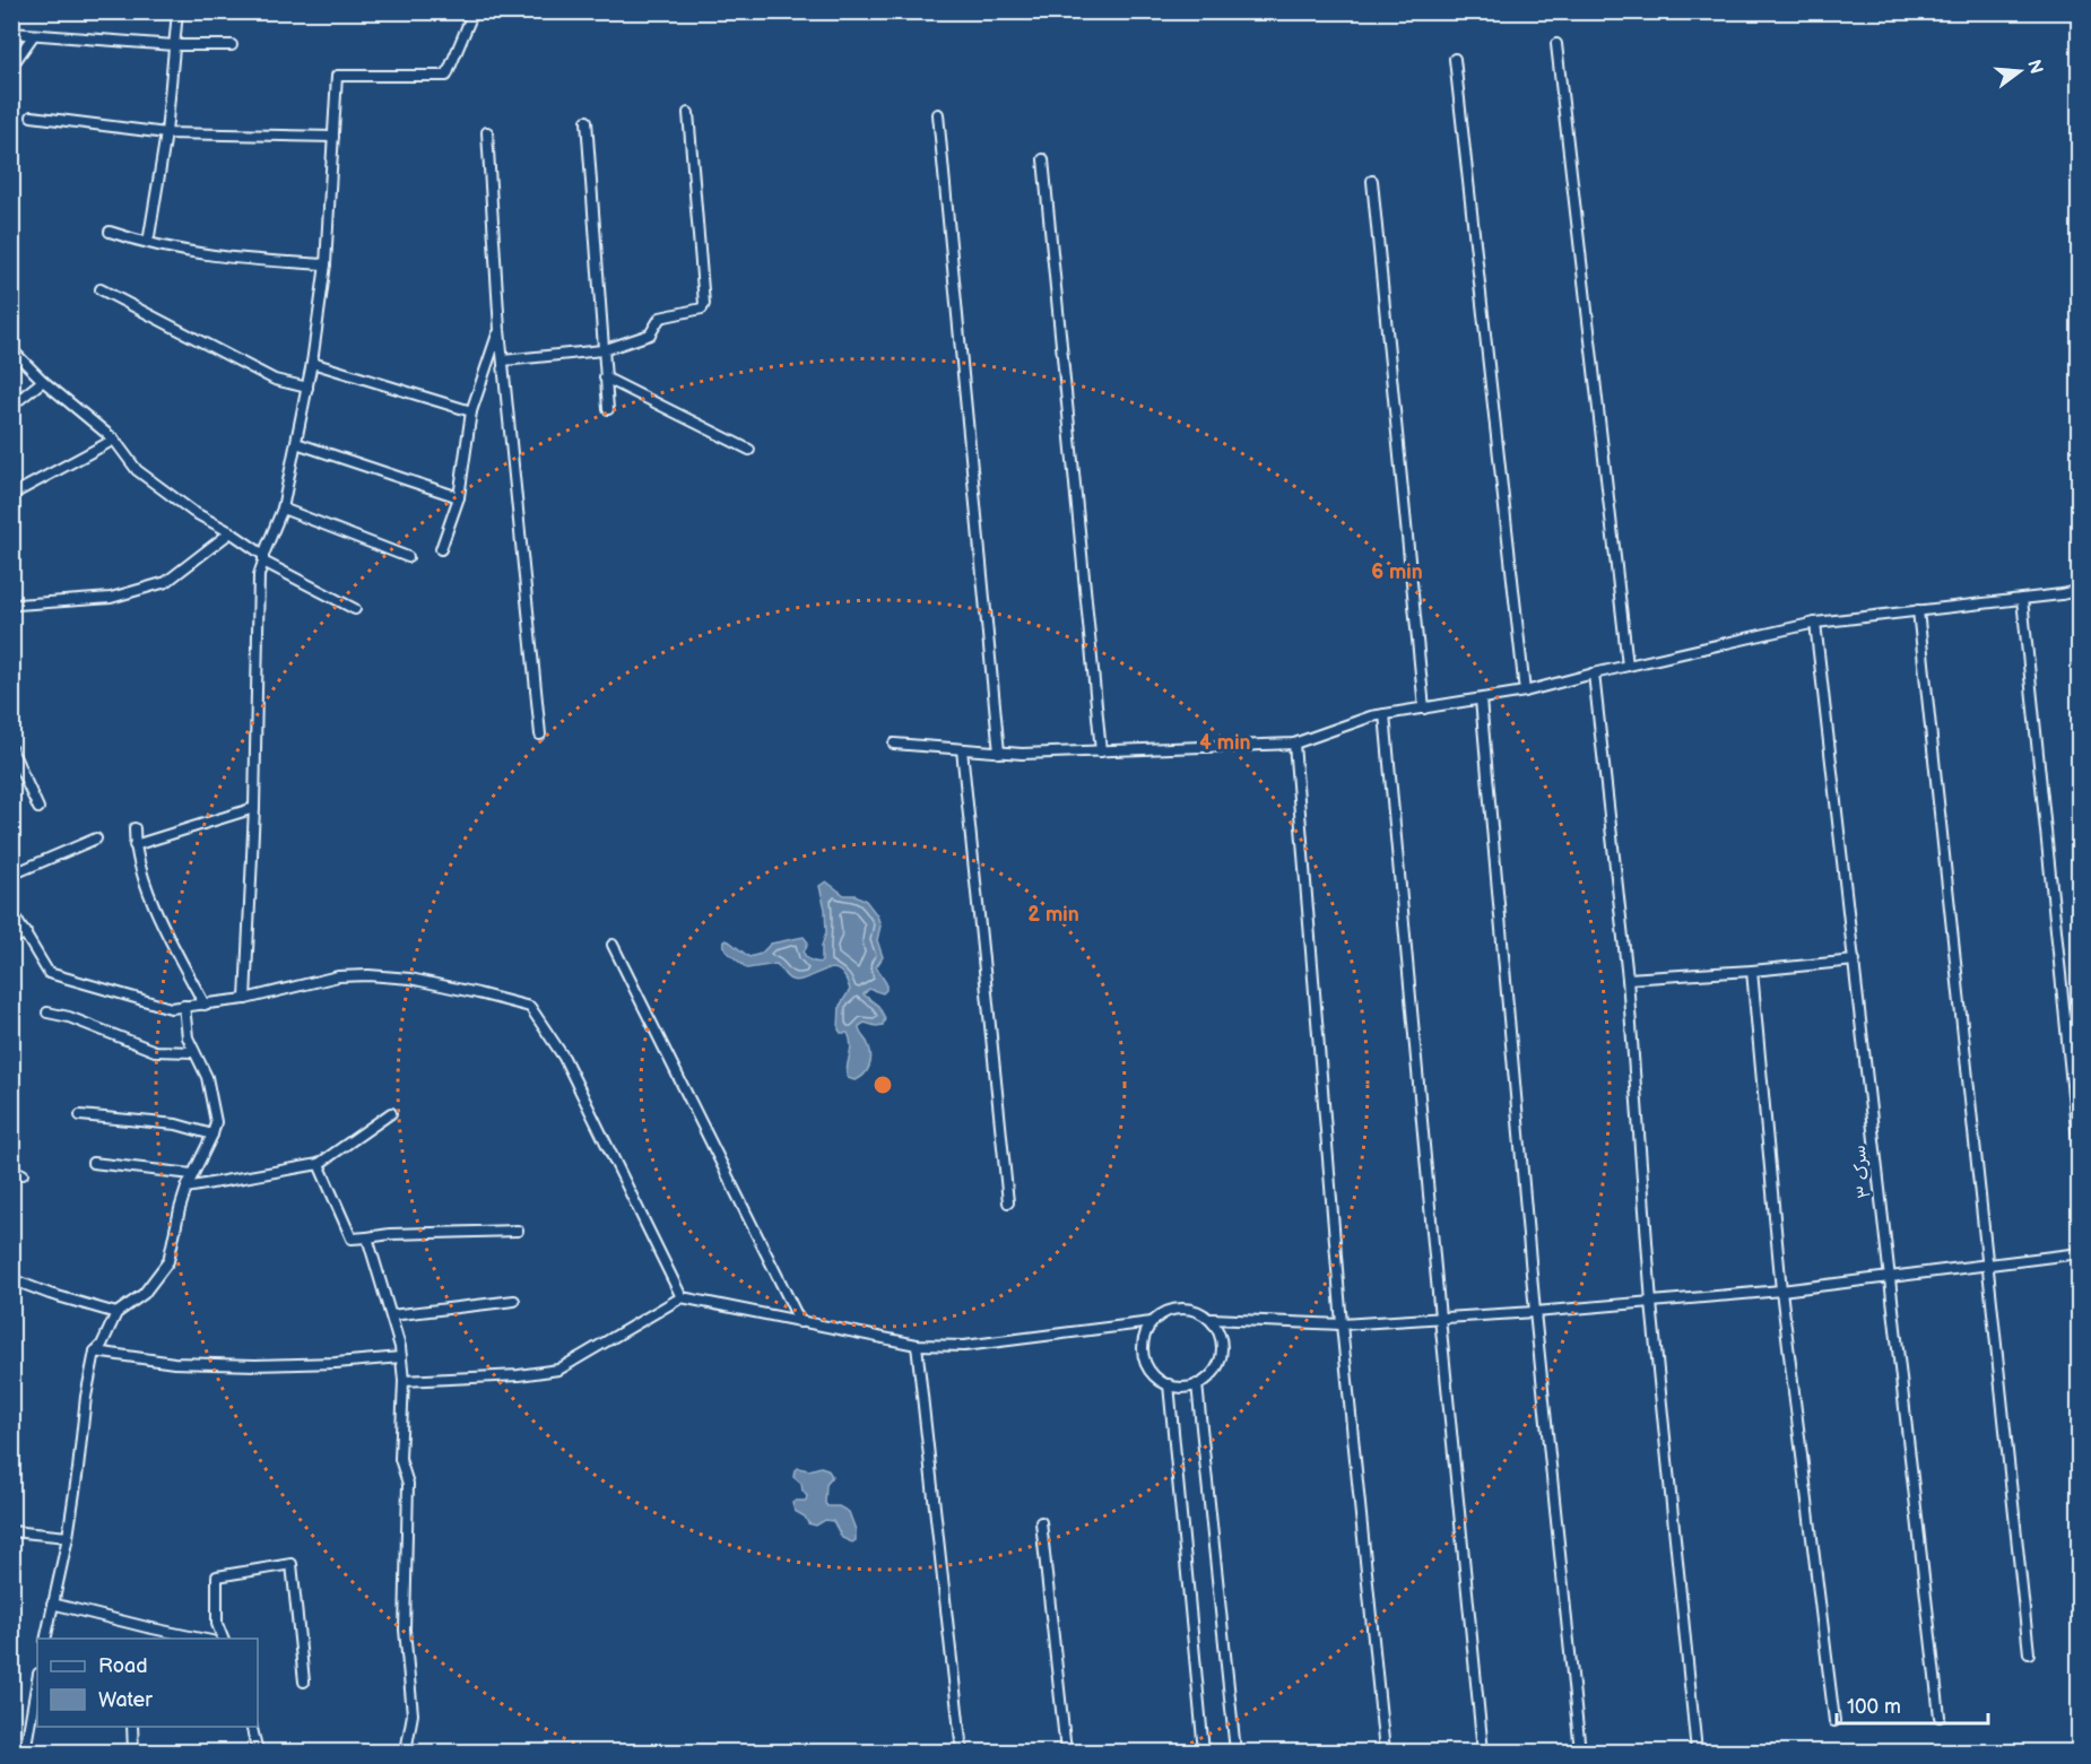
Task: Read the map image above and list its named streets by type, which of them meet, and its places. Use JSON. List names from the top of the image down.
{
  "streets": {
    "street": ["سرک ۳"]
  },
  "legend": ["Road", "Water"],
  "scale_bar": "100 m",
  "north": "right",
  "rings": ["6 min", "4 min", "2 min"]
}
